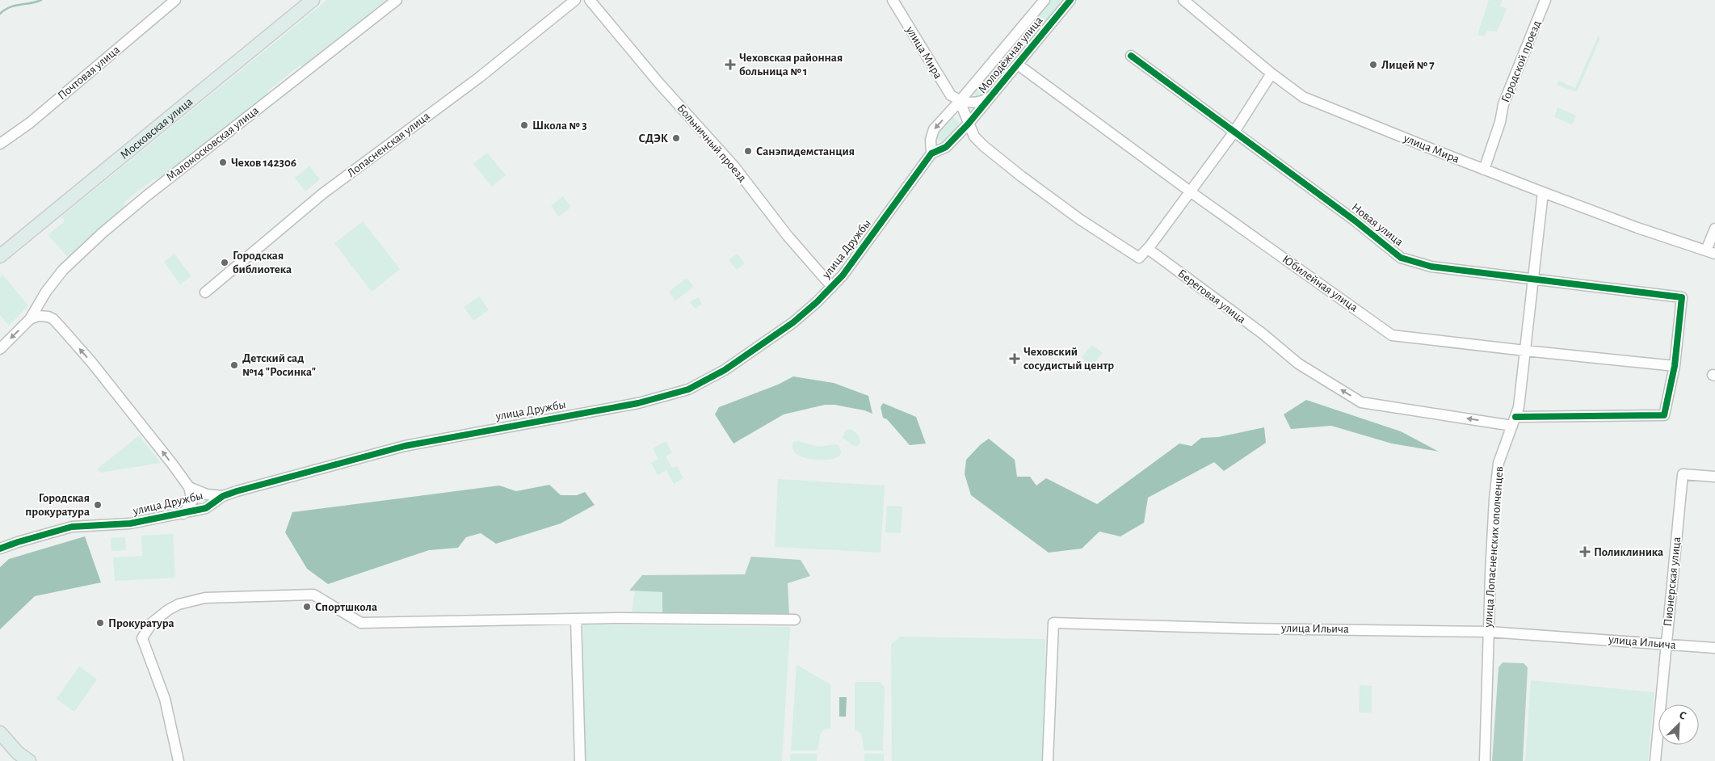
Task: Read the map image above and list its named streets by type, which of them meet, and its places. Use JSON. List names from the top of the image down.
{
  "streets": {
    "main road": ["Московская улица"],
    "street": [
      "улица Мира",
      "Молодёжная улица",
      "Городской проезд",
      "Почтовая улица",
      "Больничный проезд",
      "Маломосковская улица",
      "Лопасненская улица",
      "Новая улица",
      "улица Дружбы",
      "Юбилейная улица",
      "Береговая улица",
      "улица Лопасненских ополченцев",
      "Пионерская улица",
      "улица Ильича"
    ]
  },
  "crossings": [
    ["улица Мира", "Молодёжная улица"],
    ["улица Мира", "Городской проезд"],
    ["улица Мира", "улица Лопасненских ополченцев"],
    ["Молодёжная улица", "улица Дружбы"],
    ["Молодёжная улица", "Юбилейная улица"],
    ["Больничный проезд", "улица Дружбы"],
    ["Новая улица", "Юбилейная улица"],
    ["Новая улица", "Береговая улица"],
    ["Новая улица", "улица Лопасненских ополченцев"],
    ["Юбилейная улица", "Береговая улица"],
    ["Юбилейная улица", "улица Лопасненских ополченцев"],
    ["Береговая улица", "улица Лопасненских ополченцев"],
    ["улица Лопасненских ополченцев", "улица Ильича"],
    ["Пионерская улица", "улица Ильича"]
  ],
  "one_way": ["Береговая улица"],
  "places": {
    "health": ["Чеховская районная больница № 1", "Чеховский сосудистый центр", "Поликлиника"],
    "other": [
      "Лицей № 7",
      "Школа № 3",
      "СДЭК",
      "Санэпидемстанция",
      "Чехов 142306",
      "Городская библиотека",
      "Детский сад №14 \"Росинка\"",
      "Городская прокуратура",
      "Спортшкола",
      "Прокуратура"
    ]
  },
  "north": "top right"
}
